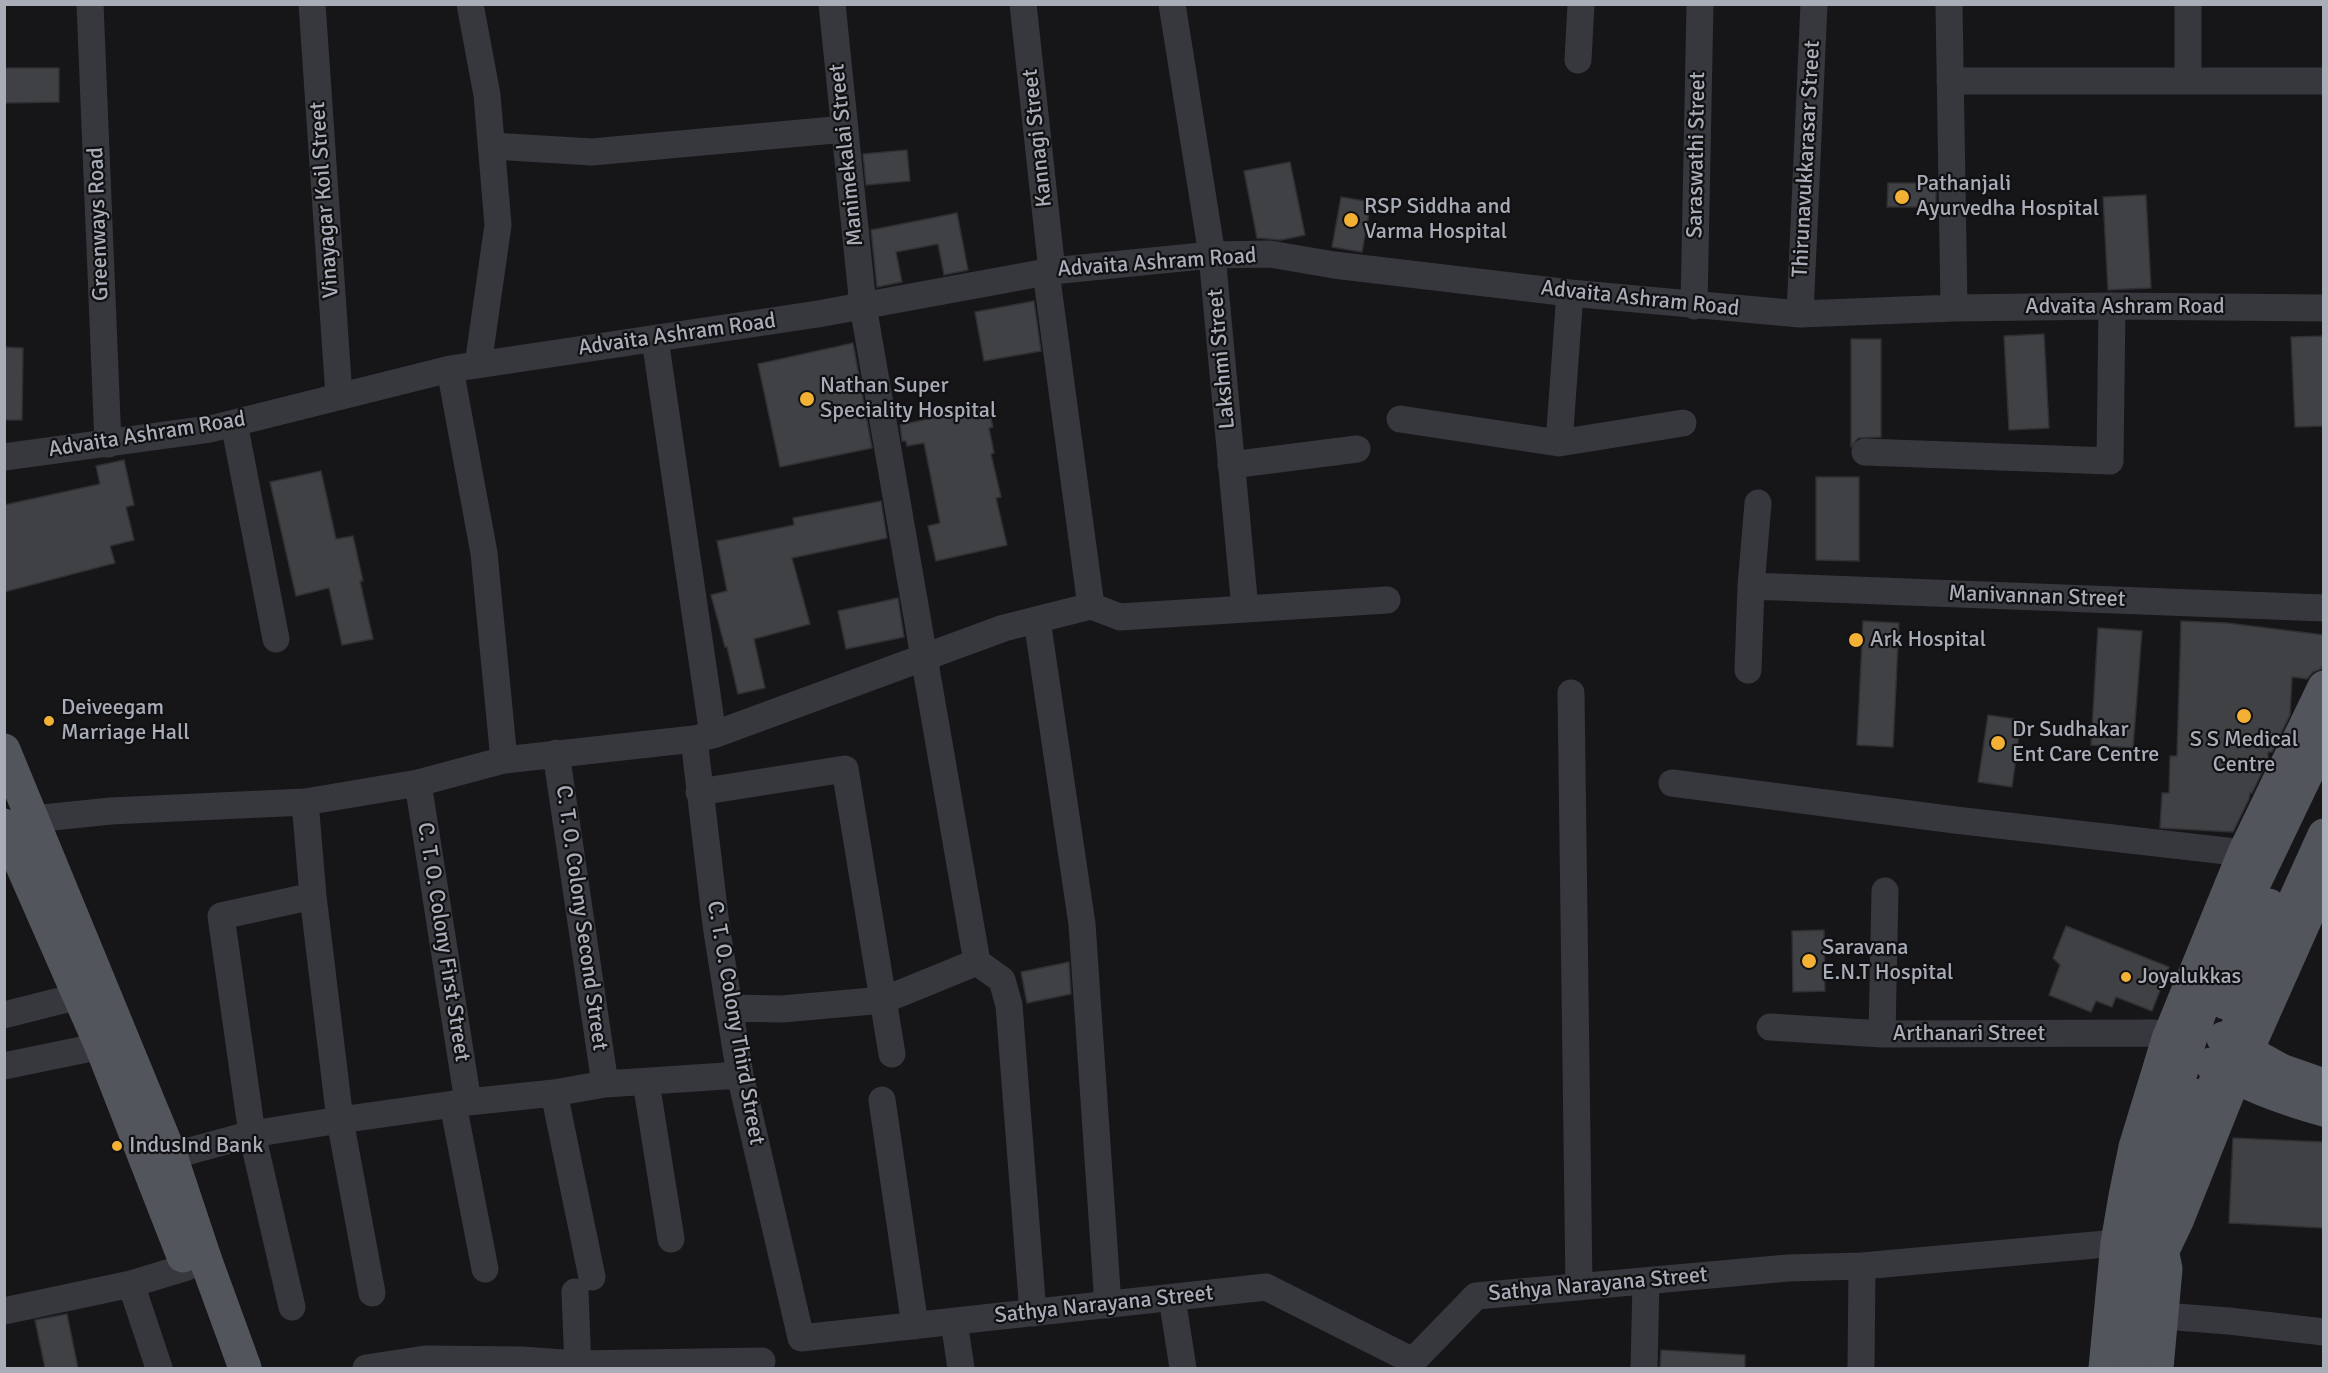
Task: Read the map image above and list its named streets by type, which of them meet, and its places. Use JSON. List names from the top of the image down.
{
  "streets": {
    "street": [
      "Kannagi Street",
      "Manimekalai Street",
      "Saraswathi Street",
      "Thirunavukkarasar Street",
      "Vinayagar Koil Street",
      "Greenways Road",
      "Advaita Ashram Road",
      "Lakshmi Street",
      "Manivannan Street",
      "C. T. O. Colony Second Street",
      "C. T. O. Colony First Street",
      "C. T. O. Colony Third Street",
      "Arthanari Street",
      "Sathya Narayana Street"
    ]
  },
  "crossings": [
    ["Kannagi Street", "Advaita Ashram Road"],
    ["Manimekalai Street", "Advaita Ashram Road"],
    ["Saraswathi Street", "Advaita Ashram Road"],
    ["Thirunavukkarasar Street", "Advaita Ashram Road"],
    ["Vinayagar Koil Street", "Advaita Ashram Road"],
    ["Greenways Road", "Advaita Ashram Road"],
    ["Advaita Ashram Road", "Lakshmi Street"],
    ["Advaita Ashram Road", "C. T. O. Colony Third Street"],
    ["C. T. O. Colony Third Street", "Sathya Narayana Street"]
  ],
  "places": [
    "Pathanjali Ayurvedha Hospital",
    "RSP Siddha and Varma Hospital",
    "Nathan Super Speciality Hospital",
    "Ark Hospital",
    "S S Medical Centre",
    "Deiveegam Marriage Hall",
    "Dr Sudhakar Ent Care Centre",
    "Saravana E.N.T Hospital",
    "Joyalukkas",
    "IndusInd Bank"
  ]
}
